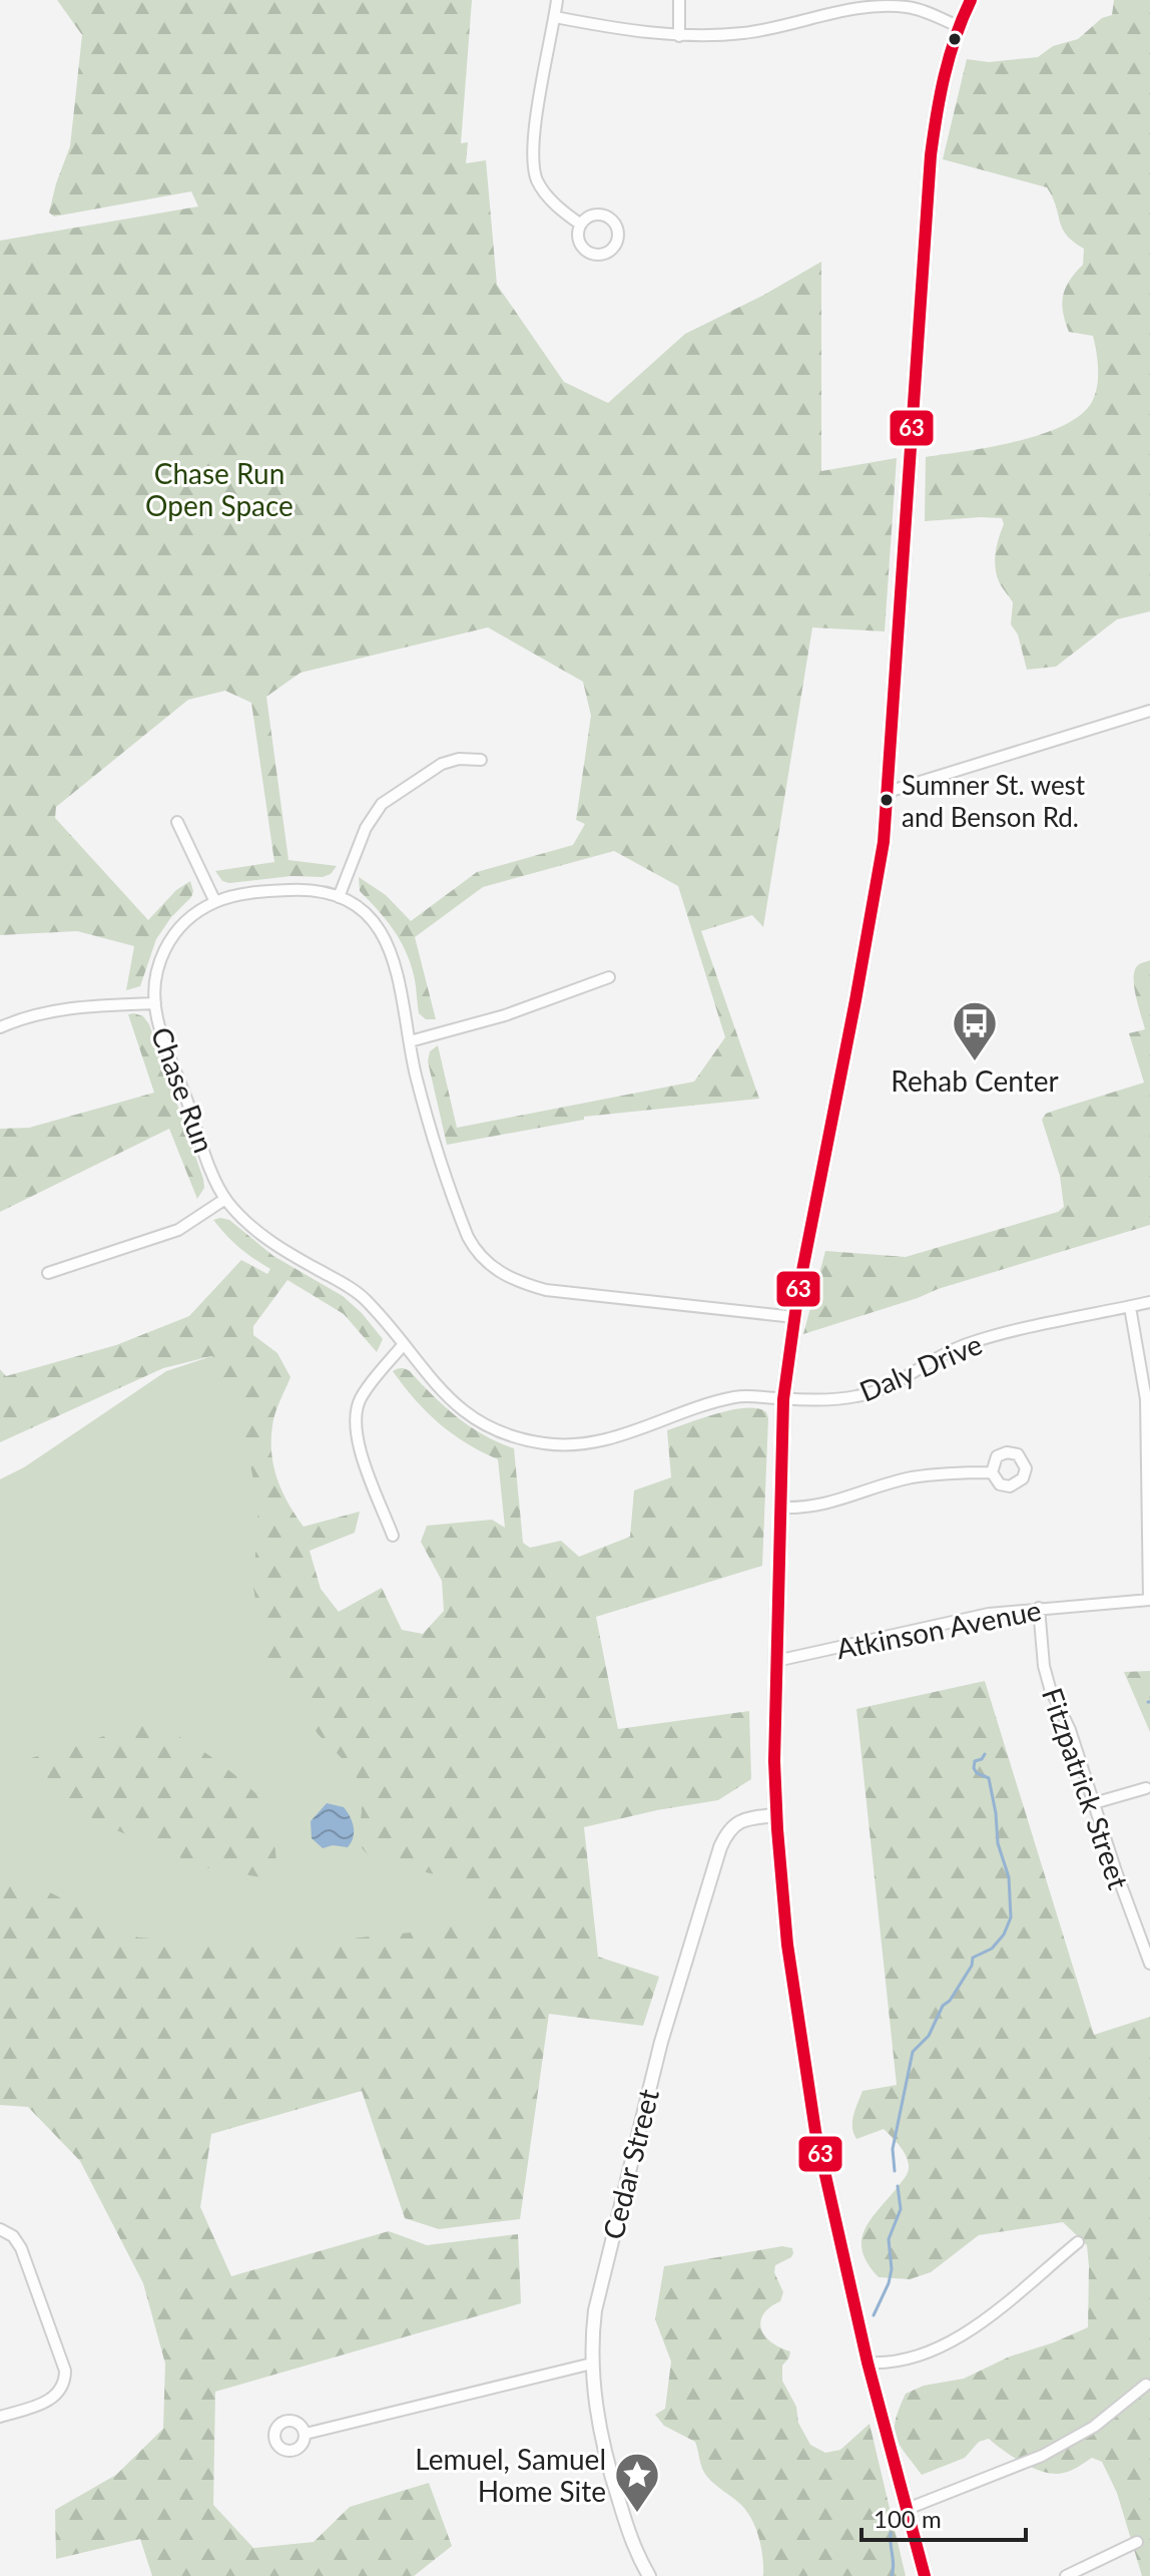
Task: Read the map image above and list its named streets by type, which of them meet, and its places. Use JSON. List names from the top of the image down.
{
  "streets": {
    "street": [
      "Chase Run",
      "Daly Drive",
      "Atkinson Avenue",
      "Fitzpatrick Street",
      "Cedar Street"
    ]
  },
  "crossings": [
    ["Chase Run", "Daly Drive"],
    ["Atkinson Avenue", "Fitzpatrick Street"]
  ],
  "parks": ["Chase Run Open Space"],
  "places": {
    "other": ["Sumner St. west and Benson Rd."],
    "bus stop": ["Rehab Center"],
    "place": ["Lemuel, Samuel Home Site"]
  },
  "lines": ["transit line 63"],
  "scale_bar": "100 m"
}
